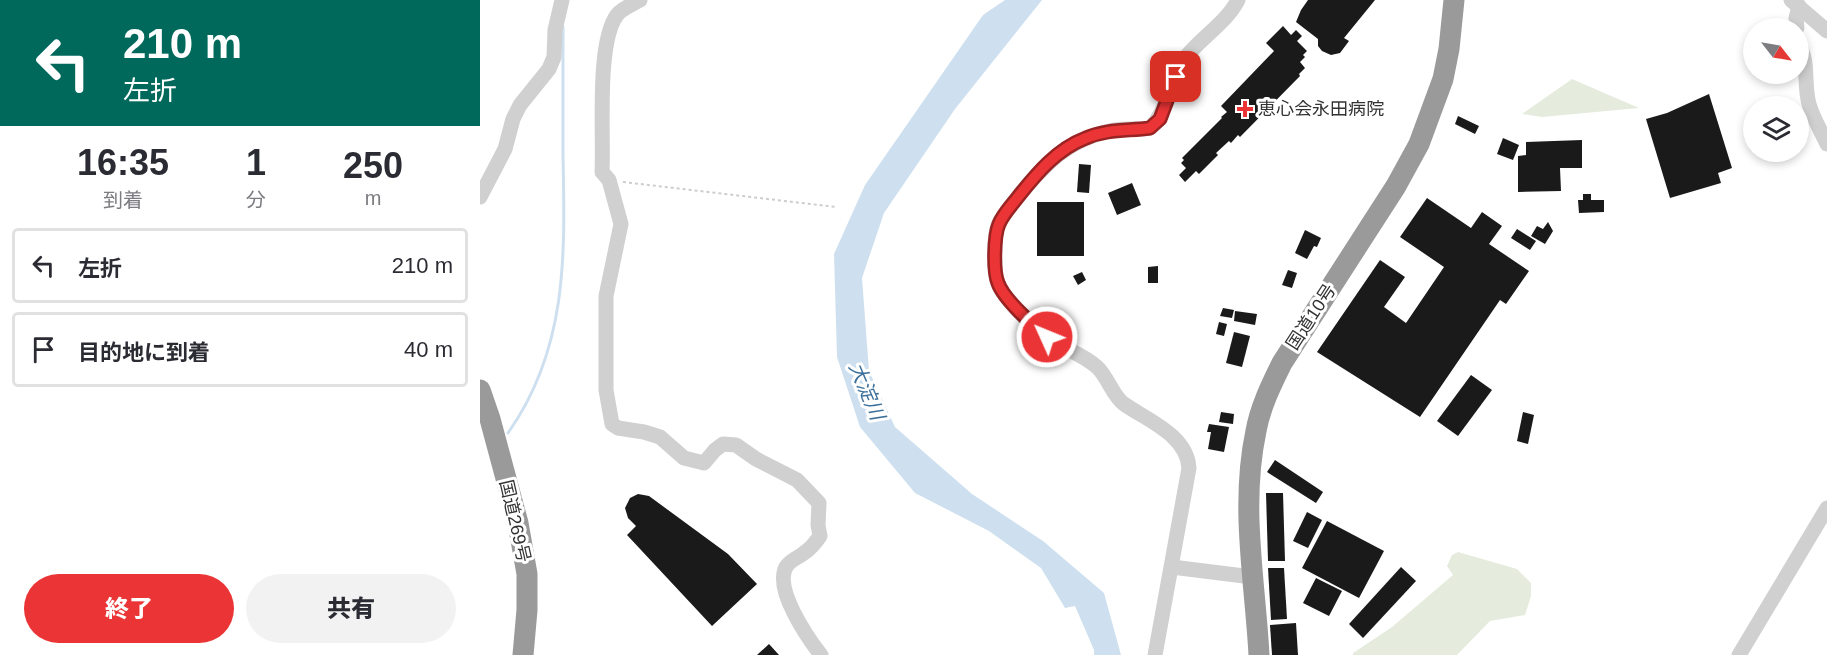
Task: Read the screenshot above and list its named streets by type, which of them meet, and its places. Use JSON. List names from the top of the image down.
{
  "streets": {
    "highway": ["国道10号", "国道269号"]
  },
  "water": ["大淀川"],
  "places": {
    "health": ["恵心会永田病院"]
  },
  "north": "bottom right",
  "page": {
    "turn": ["210 m", "左折"],
    "eta": [
      "16:35",
      "到着",
      "1",
      "分",
      "250",
      "m"
    ],
    "list": [
      {
        "name": "左折",
        "value": "210 m"
      },
      {
        "name": "目的地に到着",
        "value": "40 m"
      }
    ],
    "buttons": ["終了", "共有"]
  }
}
